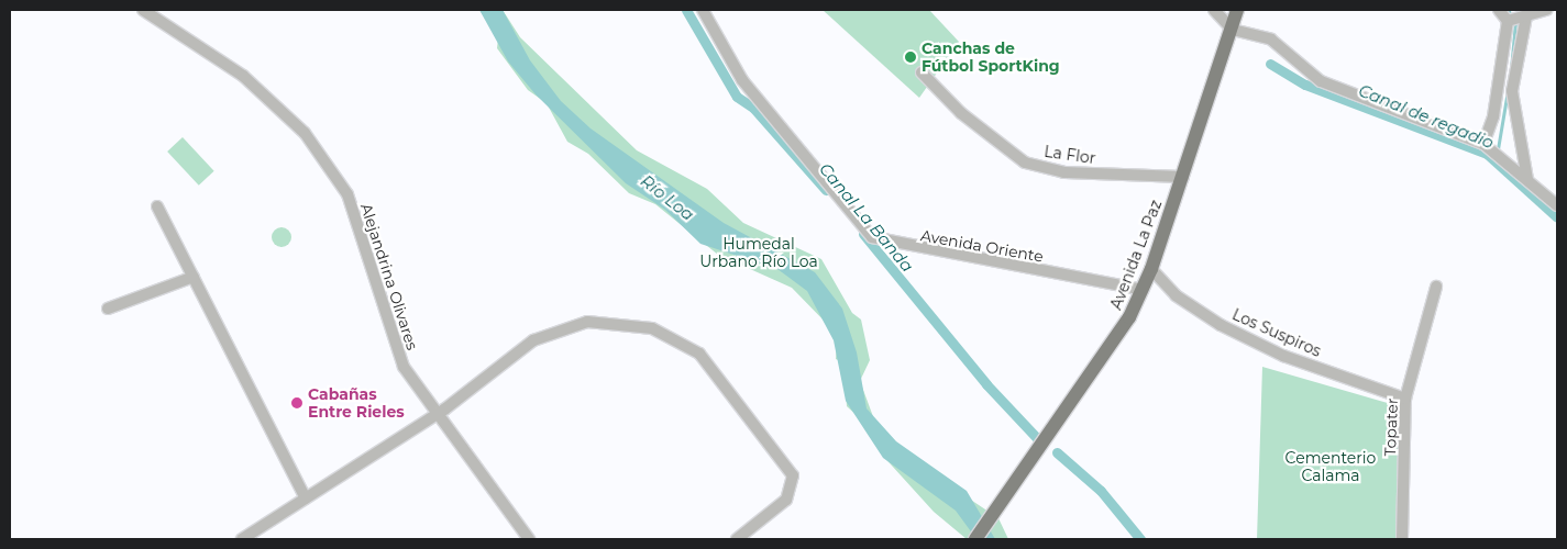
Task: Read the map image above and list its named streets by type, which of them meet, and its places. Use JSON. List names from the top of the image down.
{
  "streets": {
    "main road": ["Avenida La Paz"],
    "street": [
      "La Flor",
      "Avenida Oriente",
      "Alejandrina Olivares",
      "Los Suspiros",
      "Topater"
    ]
  },
  "crossings": [
    ["La Flor", "Avenida La Paz"],
    ["Avenida Oriente", "Avenida La Paz"],
    ["Avenida La Paz", "Los Suspiros"],
    ["Los Suspiros", "Topater"]
  ],
  "water": ["Canal de regadio", "Río Loa", "Canal La Banda"],
  "parks": ["Humedal Urbano Río Loa", "Cementerio Calama"],
  "places": ["Canchas de Fútbol SportKing", "Cabañas Entre Rieles"]
}
